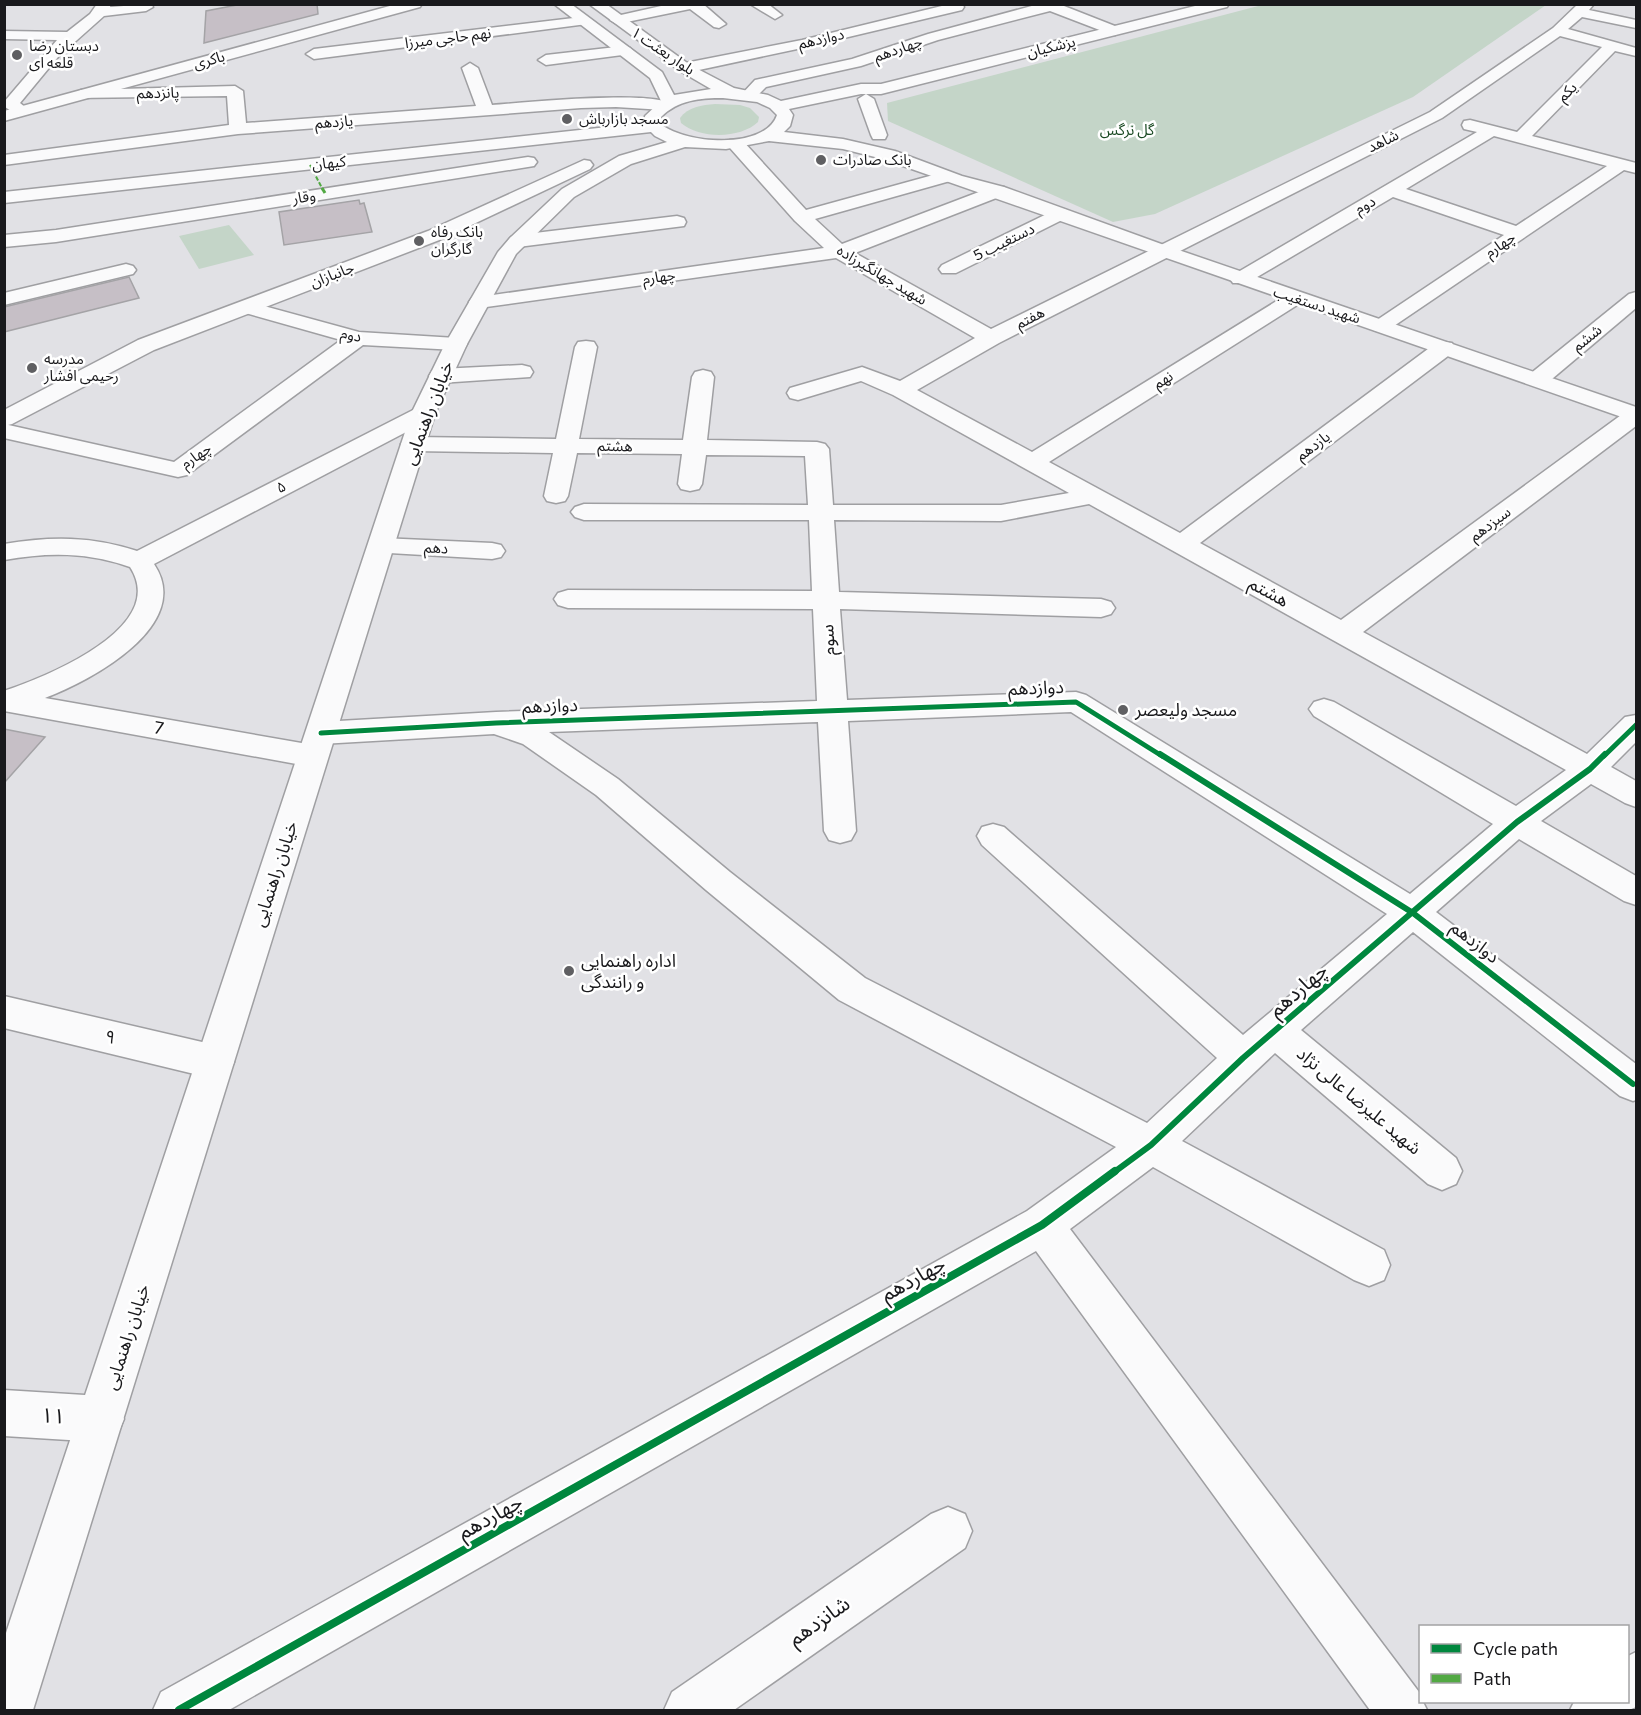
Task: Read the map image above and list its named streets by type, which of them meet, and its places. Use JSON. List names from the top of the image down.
{
  "streets": {
    "street": [
      "نهم حاجی میرزا",
      "دوازدهم",
      "پزشکیان",
      "چهاردهم",
      "بلوار بعثت ۱",
      "باکری",
      "یکم",
      "پانزدهم",
      "یازدهم",
      "شاهد",
      "کیهان",
      "وقار",
      "دوم",
      "دستغیب 5",
      "چهارم",
      "جانبازان",
      "شهید جهانگیرزاده",
      "شهید دستغیب",
      "هفتم",
      "ششم",
      "نهم",
      "خیابان راهنمایی",
      "هشتم",
      "۵",
      "سیزدهم",
      "دهم",
      "سوم",
      "7",
      "۹",
      "شهید علیرضا عالی نژاد",
      "۱۱",
      "شانزدهم"
    ]
  },
  "crossings": [
    ["نهم حاجی میرزا", "بلوار بعثت ۱"],
    ["دوازدهم", "چهاردهم"],
    ["دوازدهم", "بلوار بعثت ۱"],
    ["دوازدهم", "خیابان راهنمایی"],
    ["دوازدهم", "سوم"],
    ["دوازدهم", "7"],
    ["پزشکیان", "بلوار بعثت ۱"],
    ["چهاردهم", "بلوار بعثت ۱"],
    ["چهاردهم", "یازدهم"],
    ["چهاردهم", "هشتم"],
    ["چهاردهم", "شهید علیرضا عالی نژاد"],
    ["بلوار بعثت ۱", "یازدهم"],
    ["باکری", "پانزدهم"],
    ["پانزدهم", "یازدهم"],
    ["یازدهم", "شهید دستغیب"],
    ["یازدهم", "هشتم"],
    ["شاهد", "شهید دستغیب"],
    ["شاهد", "هفتم"],
    ["کیهان", "جانبازان"],
    ["کیهان", "خیابان راهنمایی"],
    ["وقار", "جانبازان"],
    ["دوم", "چهارم"],
    ["دوم", "جانبازان"],
    ["دوم", "شهید دستغیب"],
    ["دوم", "خیابان راهنمایی"],
    ["دستغیب 5", "شهید دستغیب"],
    ["چهارم", "شهید جهانگیرزاده"],
    ["چهارم", "شهید دستغیب"],
    ["چهارم", "خیابان راهنمایی"],
    ["جانبازان", "خیابان راهنمایی"],
    ["شهید جهانگیرزاده", "هفتم"],
    ["شهید دستغیب", "هفتم"],
    ["شهید دستغیب", "ششم"],
    ["شهید دستغیب", "نهم"],
    ["شهید دستغیب", "سیزدهم"],
    ["هفتم", "هشتم"],
    ["نهم", "هشتم"],
    ["خیابان راهنمایی", "هشتم"],
    ["خیابان راهنمایی", "۵"],
    ["خیابان راهنمایی", "دهم"],
    ["خیابان راهنمایی", "7"],
    ["خیابان راهنمایی", "۹"],
    ["خیابان راهنمایی", "۱۱"],
    ["هشتم", "۵"],
    ["هشتم", "سیزدهم"],
    ["هشتم", "سوم"]
  ],
  "parks": ["گل نرگس"],
  "places": [
    "دبستان رضا قلعه ای",
    "مسجد بازارباش",
    "بانک صادرات",
    "بانک رفاه گارگران",
    "مدرسه رحیمی افشار",
    "مسجد ولیعصر",
    "اداره راهنمایی و رانندگی"
  ],
  "legend": ["Cycle path", "Path"]
}
